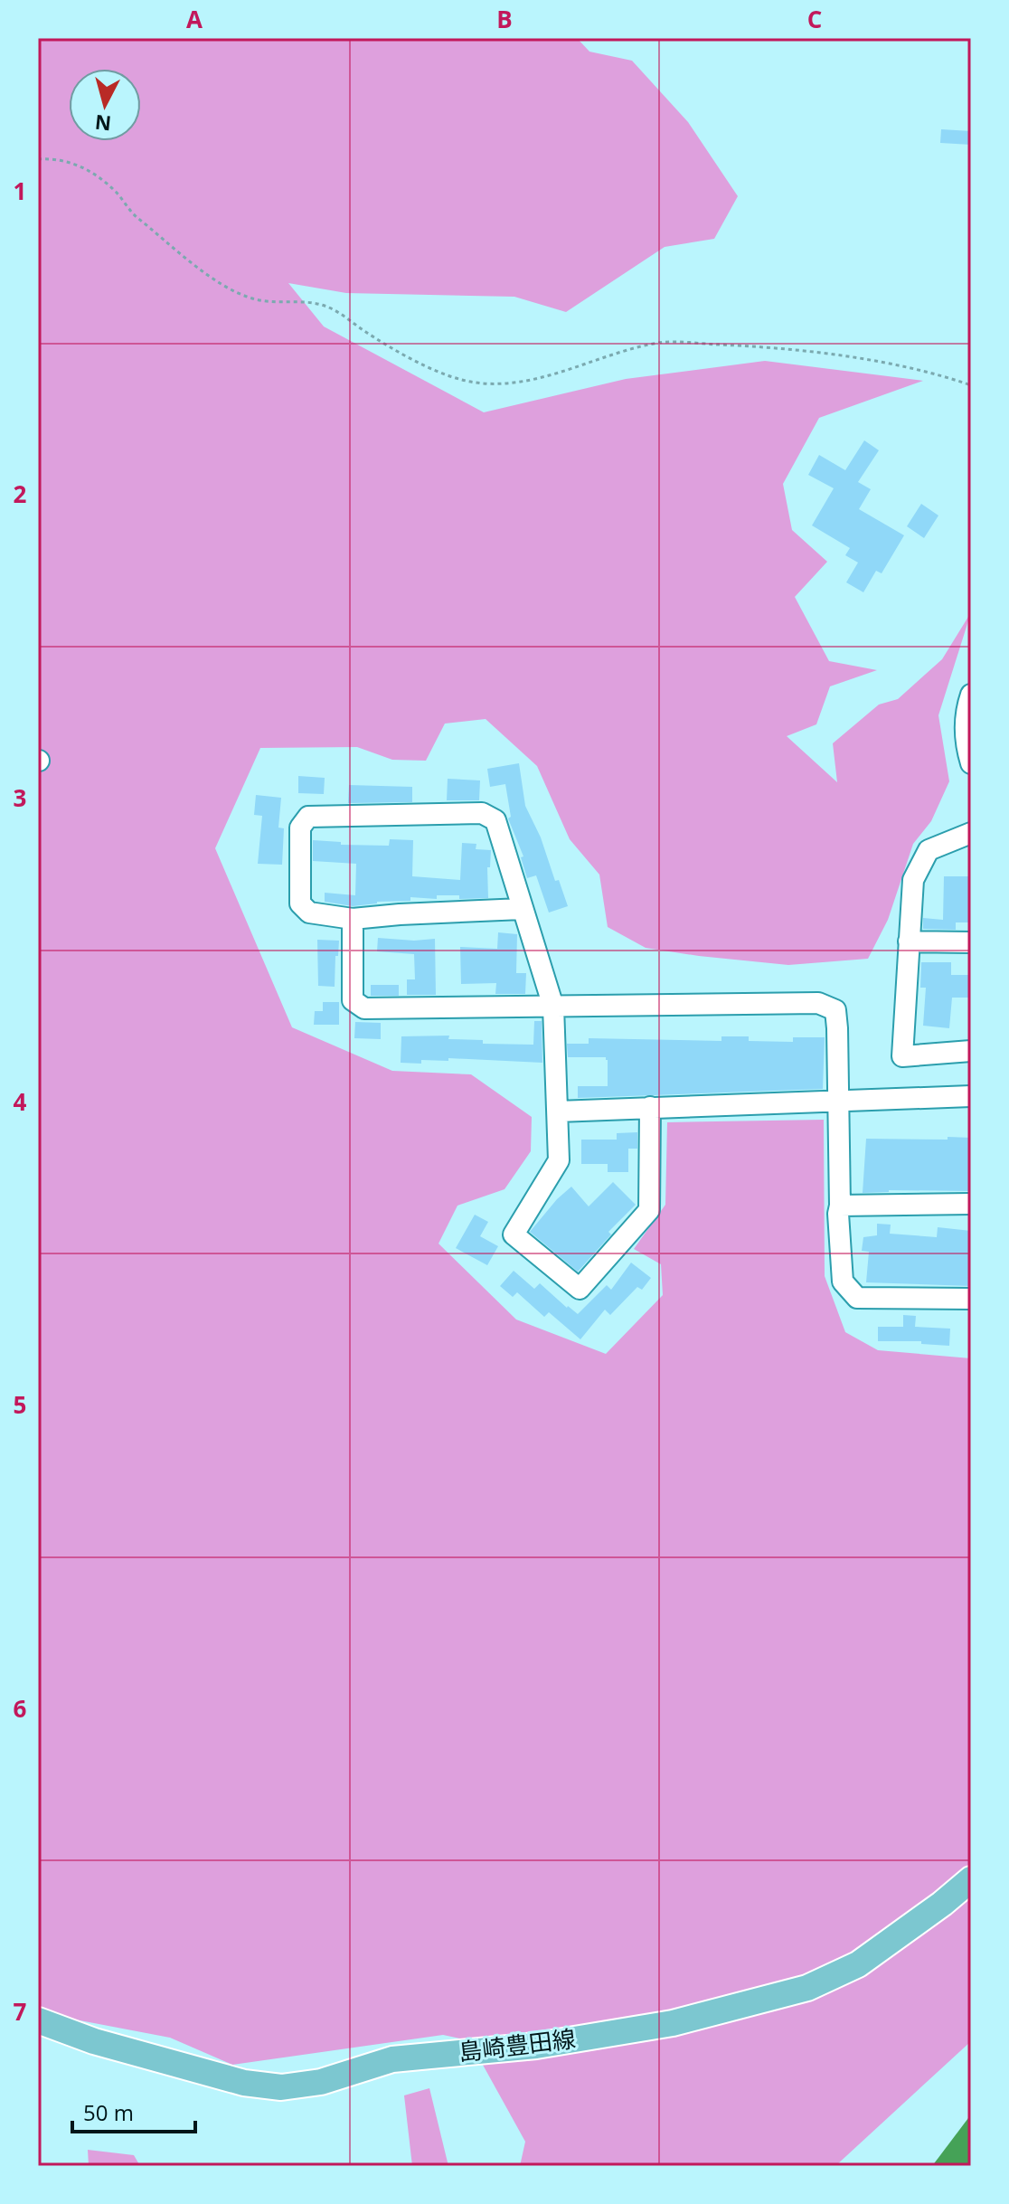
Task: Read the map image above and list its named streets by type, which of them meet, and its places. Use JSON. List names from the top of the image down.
{
  "streets": {
    "main road": ["島崎豊田線"]
  },
  "scale_bar": "50 m",
  "north": "bottom",
  "grid": {
    "columns": ["A", "B", "C"],
    "rows": [
      "1",
      "2",
      "3",
      "4",
      "5",
      "6",
      "7"
    ]
  }
}
